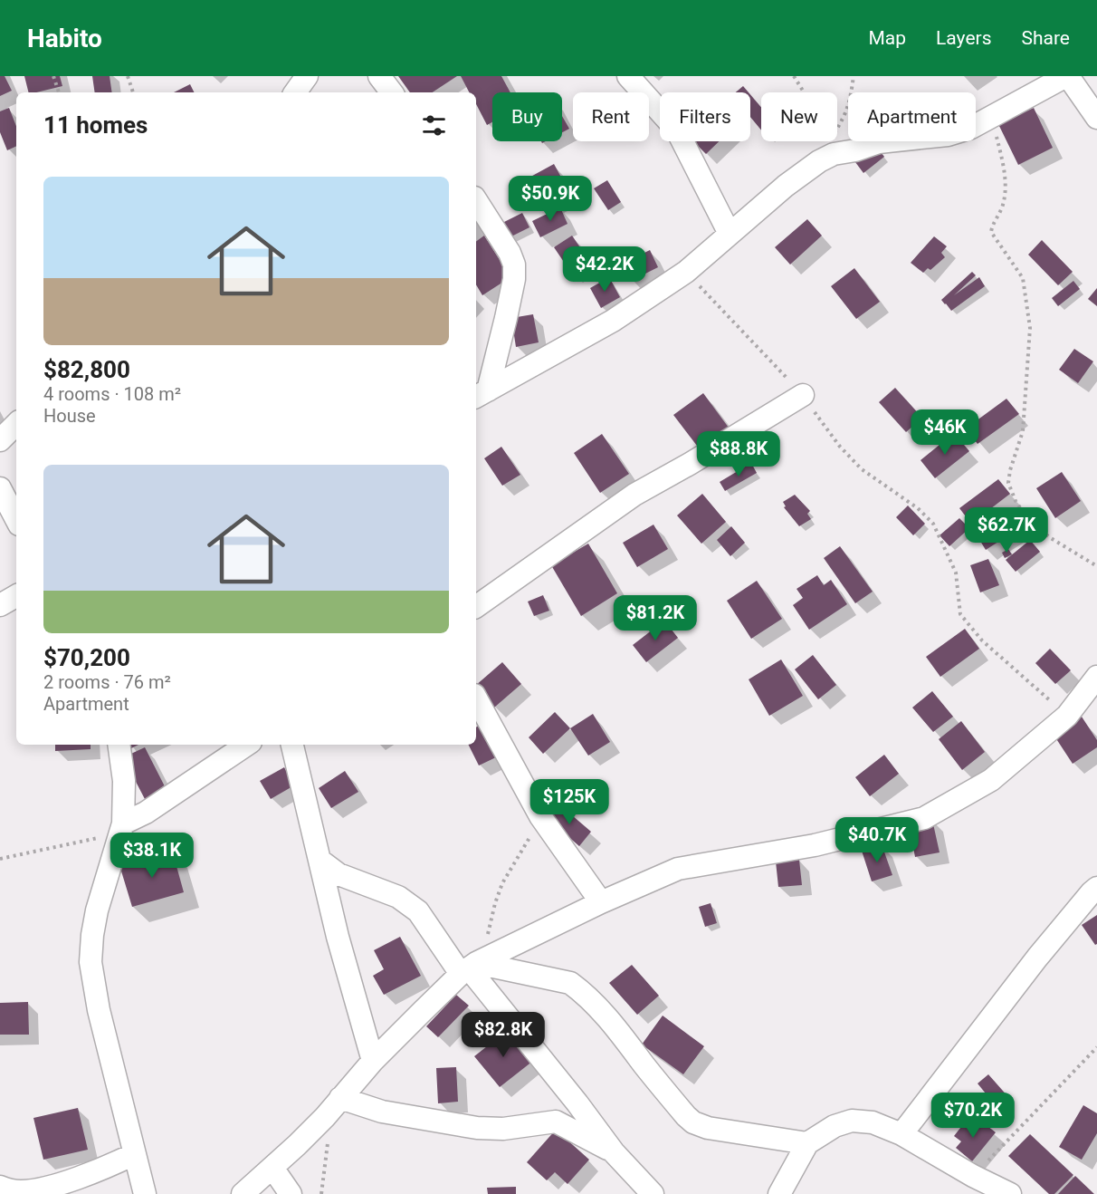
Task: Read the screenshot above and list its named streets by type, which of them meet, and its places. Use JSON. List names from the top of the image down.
{
  "page": {
    "header": "Habito",
    "nav": ["Map", "Layers", "Share"],
    "chip": [
      "Buy",
      "Rent",
      "Filters",
      "New",
      "Apartment"
    ],
    "heading": "11 homes",
    "list": [
      {
        "name": "$82,800",
        "note": "4 rooms · 108 m² · House"
      },
      {
        "name": "$70,200",
        "note": "2 rooms · 76 m² · Apartment"
      }
    ],
    "price": [
      "$50.9K",
      "$42.2K",
      "$46K",
      "$88.8K",
      "$62.7K",
      "$81.2K",
      "$125K",
      "$40.7K",
      "$38.1K",
      "$82.8K",
      "$70.2K"
    ]
  }
}
